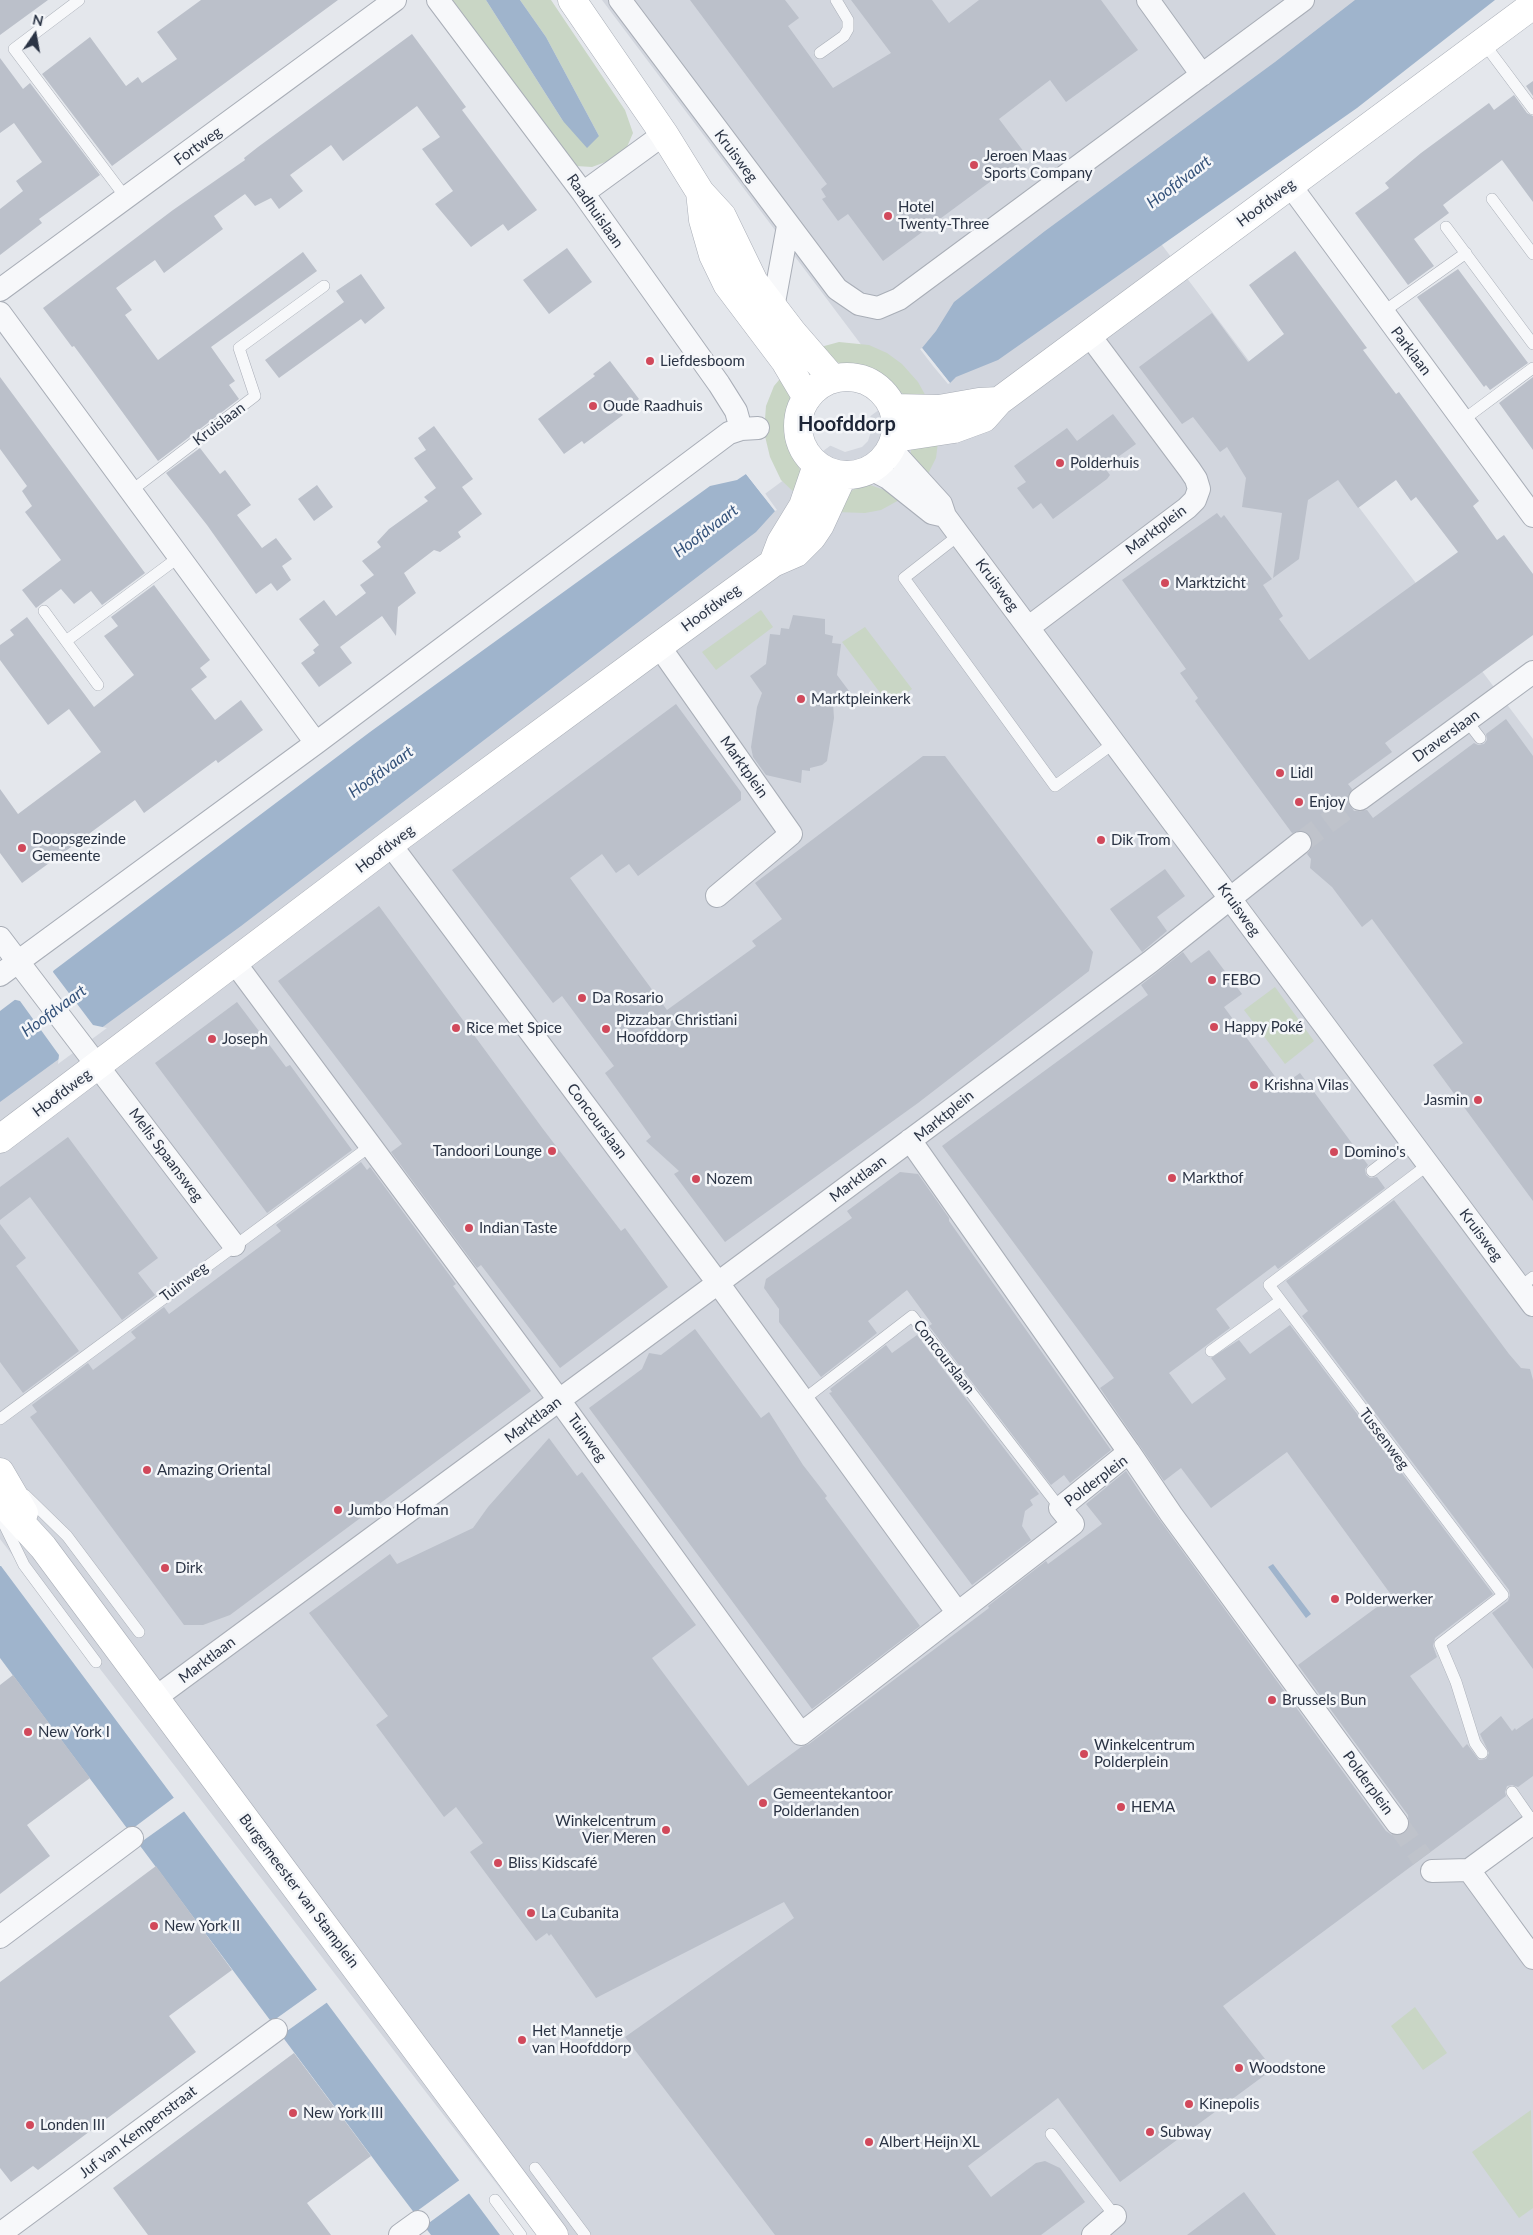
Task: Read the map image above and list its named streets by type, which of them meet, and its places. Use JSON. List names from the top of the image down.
{
  "streets": {
    "street": [
      "Fortweg",
      "Kruisweg",
      "Hoofdweg",
      "Raadhuislaan",
      "Parklaan",
      "Marktplein",
      "Draverslaan",
      "Concourslaan",
      "Melis Spaansweg",
      "Marktlaan",
      "Tuinweg",
      "Polderplein",
      "Burgemeester van Stamplein",
      "Juf van Kempenstraat"
    ],
    "lane": ["Kruislaan", "Tussenweg"]
  },
  "crossings": [
    ["Kruisweg", "Hoofdweg"],
    ["Kruisweg", "Marktplein"],
    ["Kruisweg", "Tussenweg"],
    ["Hoofdweg", "Parklaan"],
    ["Hoofdweg", "Marktplein"],
    ["Hoofdweg", "Concourslaan"],
    ["Hoofdweg", "Melis Spaansweg"],
    ["Hoofdweg", "Tuinweg"],
    ["Marktplein", "Marktlaan"],
    ["Marktplein", "Polderplein"],
    ["Concourslaan", "Marktlaan"],
    ["Concourslaan", "Polderplein"],
    ["Melis Spaansweg", "Tuinweg"],
    ["Marktlaan", "Tuinweg"],
    ["Marktlaan", "Burgemeester van Stamplein"],
    ["Tuinweg", "Polderplein"]
  ],
  "districts": ["Hoofddorp"],
  "water": ["Hoofdvaart"],
  "places": [
    "Jeroen Maas Sports Company",
    "Hotel Twenty-Three",
    "Liefdesboom",
    "Oude Raadhuis",
    "Polderhuis",
    "Marktzicht",
    "Marktpleinkerk",
    "Lidl",
    "Enjoy",
    "Dik Trom",
    "Doopsgezinde Gemeente",
    "FEBO",
    "Da Rosario",
    "Happy Poké",
    "Rice met Spice",
    "Pizzabar Christiani Hoofddorp",
    "Joseph",
    "Krishna Vilas",
    "Jasmin",
    "Tandoori Lounge",
    "Domino's",
    "Markthof",
    "Nozem",
    "Indian Taste",
    "Amazing Oriental",
    "Jumbo Hofman",
    "Dirk",
    "Polderwerker",
    "Brussels Bun",
    "New York I",
    "Winkelcentrum Polderplein",
    "Gemeentekantoor Polderlanden",
    "HEMA",
    "Winkelcentrum Vier Meren",
    "Bliss Kidscafé",
    "La Cubanita",
    "New York II",
    "Het Mannetje van Hoofddorp",
    "Woodstone",
    "Kinepolis",
    "New York III",
    "Londen III",
    "Subway",
    "Albert Heijn XL"
  ],
  "north": "top"
}
